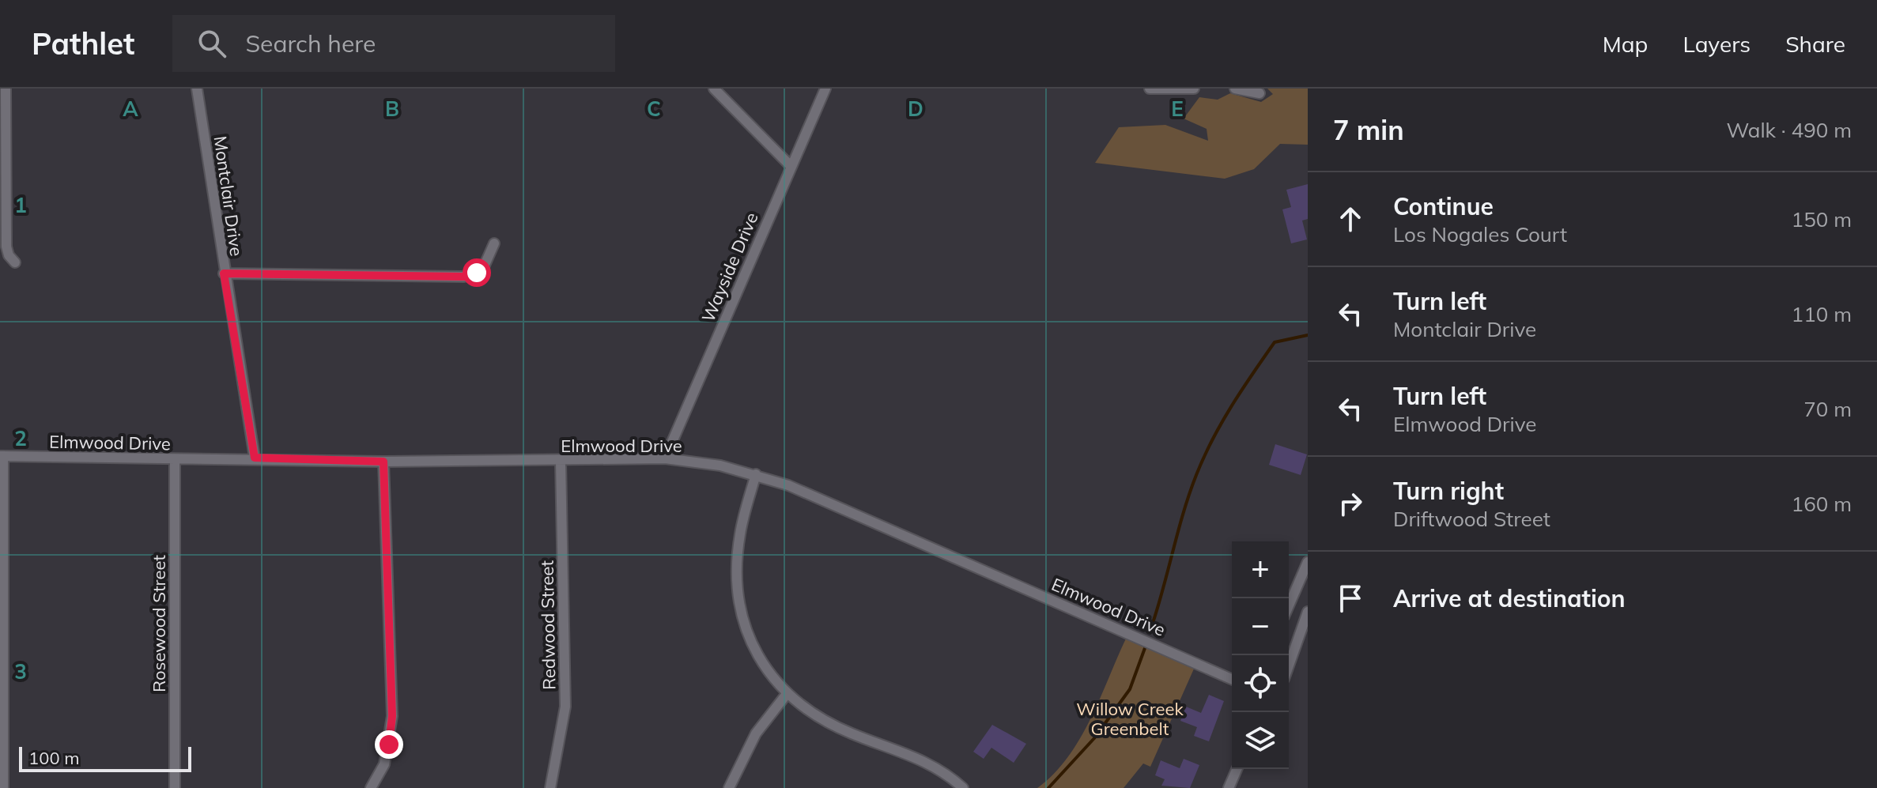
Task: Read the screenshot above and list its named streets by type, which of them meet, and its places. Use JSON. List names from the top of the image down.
{
  "streets": {
    "street": [
      "Montclair Drive",
      "Wayside Drive",
      "Elmwood Drive",
      "Rosewood Street",
      "Redwood Street"
    ]
  },
  "crossings": [
    ["Montclair Drive", "Elmwood Drive"],
    ["Wayside Drive", "Elmwood Drive"],
    ["Elmwood Drive", "Rosewood Street"],
    ["Elmwood Drive", "Redwood Street"]
  ],
  "parks": ["Willow Creek Greenbelt"],
  "scale_bar": "100 m",
  "page": {
    "header": "Pathlet",
    "search": "Search here",
    "nav": ["Map", "Layers", "Share"],
    "heading": ["7 min", "Walk · 490 m"],
    "list": [
      ["Continue", "Los Nogales Court", "150 m"],
      ["Turn left", "Montclair Drive", "110 m"],
      ["Turn left", "Elmwood Drive", "70 m"],
      ["Turn right", "Driftwood Street", "160 m"],
      "Arrive at destination"
    ],
    "map_buttons": ["+", "−"],
    "scale": "100 m"
  },
  "grid": {
    "columns": [
      "A",
      "B",
      "C",
      "D",
      "E"
    ],
    "rows": ["1", "2", "3"]
  }
}
